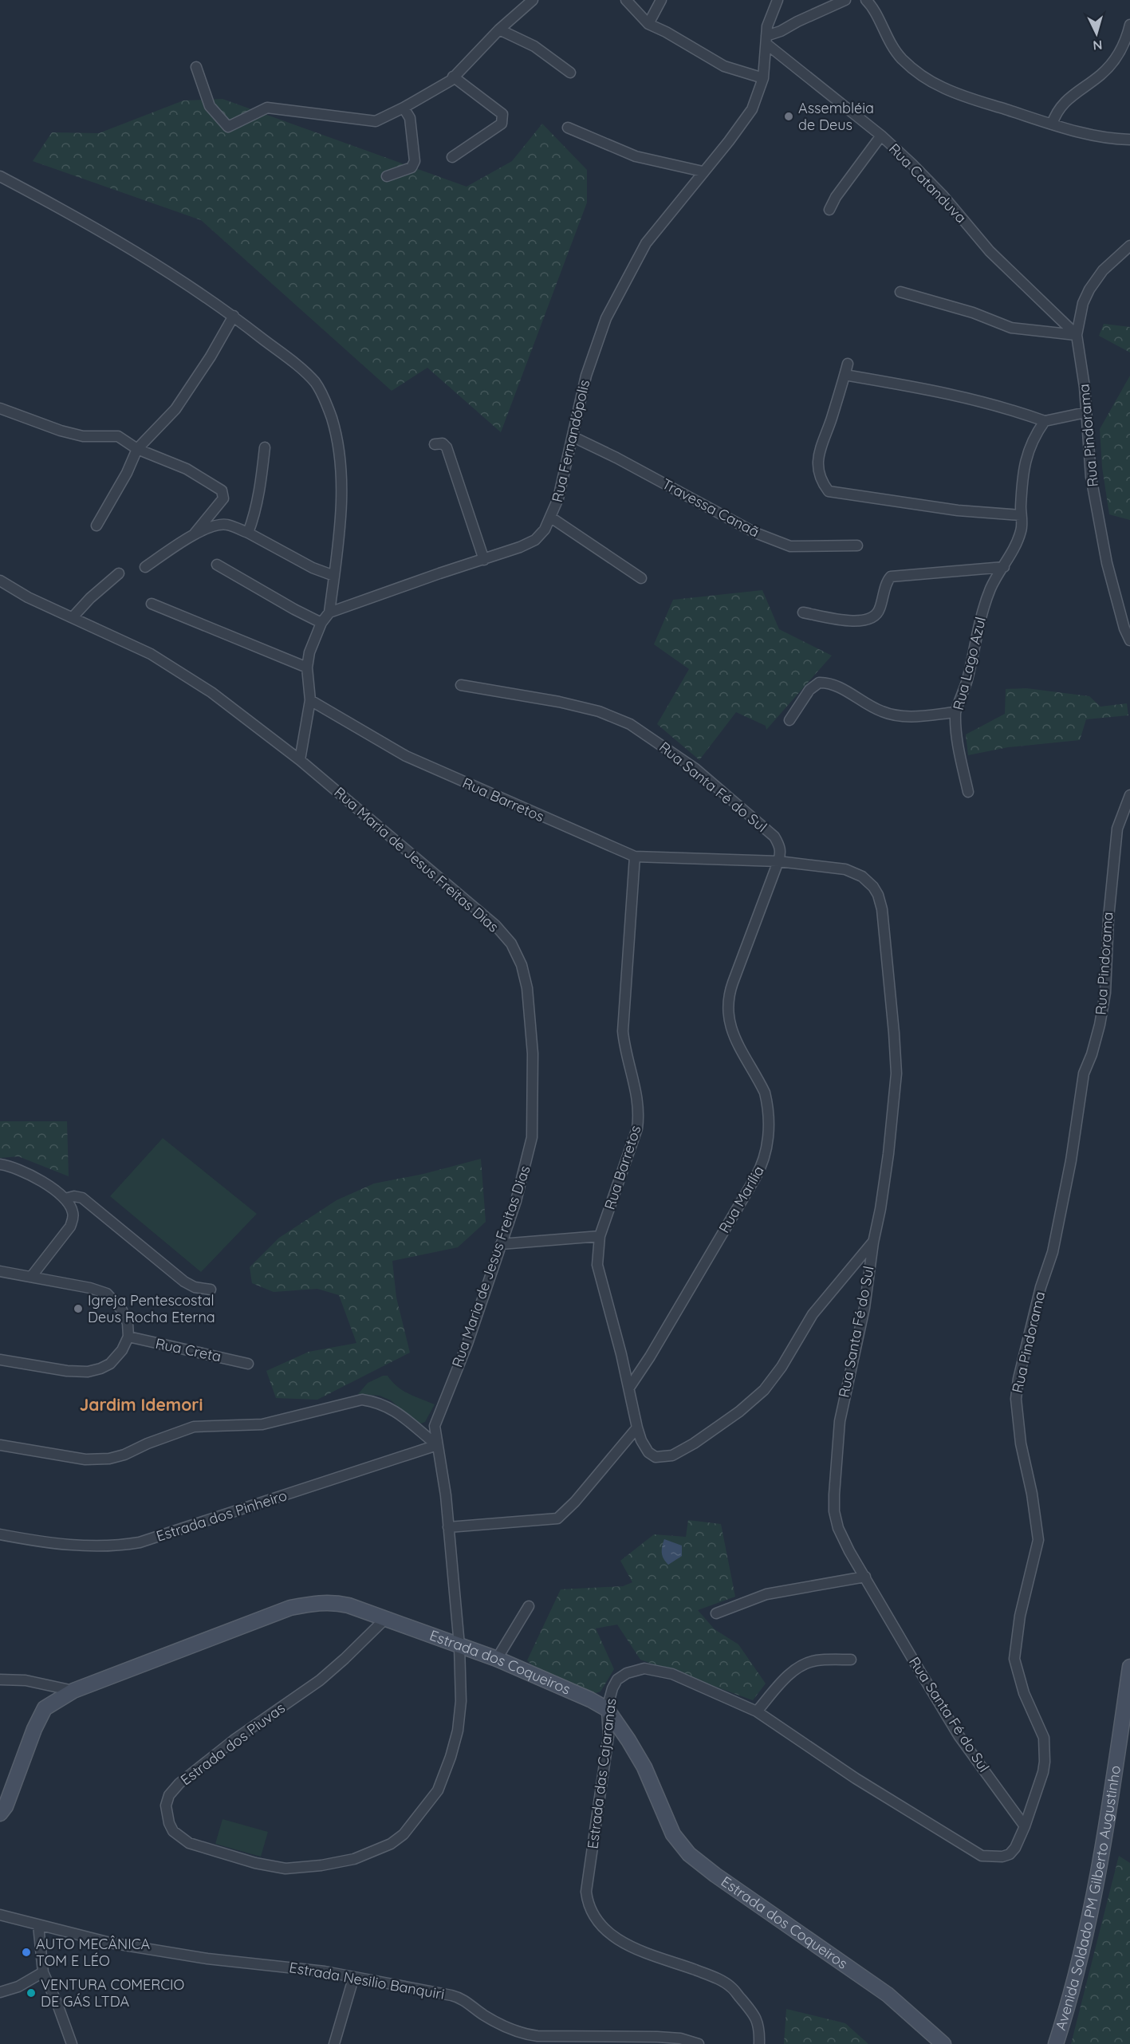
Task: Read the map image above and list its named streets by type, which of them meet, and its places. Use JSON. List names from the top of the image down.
{
  "streets": {
    "street": [
      "Rua Catanduva",
      "Rua Pindorama",
      "Rua Fernandópolis",
      "Travessa Canaã",
      "Rua Lago Azul",
      "Rua Santa Fé do Sul",
      "Rua Barretos",
      "Rua Maria de Jesus Freitas Dias",
      "Rua Marília",
      "Rua Creta",
      "Estrada dos Pinheiro",
      "Estrada dos Coqueiros",
      "Estrada dos Piuvas",
      "Estrada das Cajaranas",
      "Avenida Soldado PM Gilberto Augustinho",
      "Estrada Nesilio Banquiri"
    ]
  },
  "crossings": [
    ["Rua Catanduva", "Rua Pindorama"],
    ["Rua Catanduva", "Rua Fernandópolis"],
    ["Rua Pindorama", "Rua Santa Fé do Sul"],
    ["Rua Pindorama", "Estrada das Cajaranas"],
    ["Rua Fernandópolis", "Travessa Canaã"],
    ["Rua Santa Fé do Sul", "Rua Barretos"],
    ["Rua Santa Fé do Sul", "Rua Marília"],
    ["Rua Barretos", "Rua Marília"],
    ["Rua Maria de Jesus Freitas Dias", "Estrada dos Pinheiro"],
    ["Rua Maria de Jesus Freitas Dias", "Estrada dos Piuvas"],
    ["Estrada dos Pinheiro", "Estrada dos Piuvas"],
    ["Estrada dos Coqueiros", "Estrada dos Piuvas"],
    ["Estrada dos Coqueiros", "Estrada das Cajaranas"]
  ],
  "districts": ["Jardim Idemori"],
  "places": [
    "Assembléia de Deus",
    "Igreja Pentescostal Deus Rocha Eterna",
    "AUTO MECÂNICA TOM E LÉO",
    "VENTURA COMERCIO DE GÁS LTDA"
  ],
  "north": "bottom"
}
